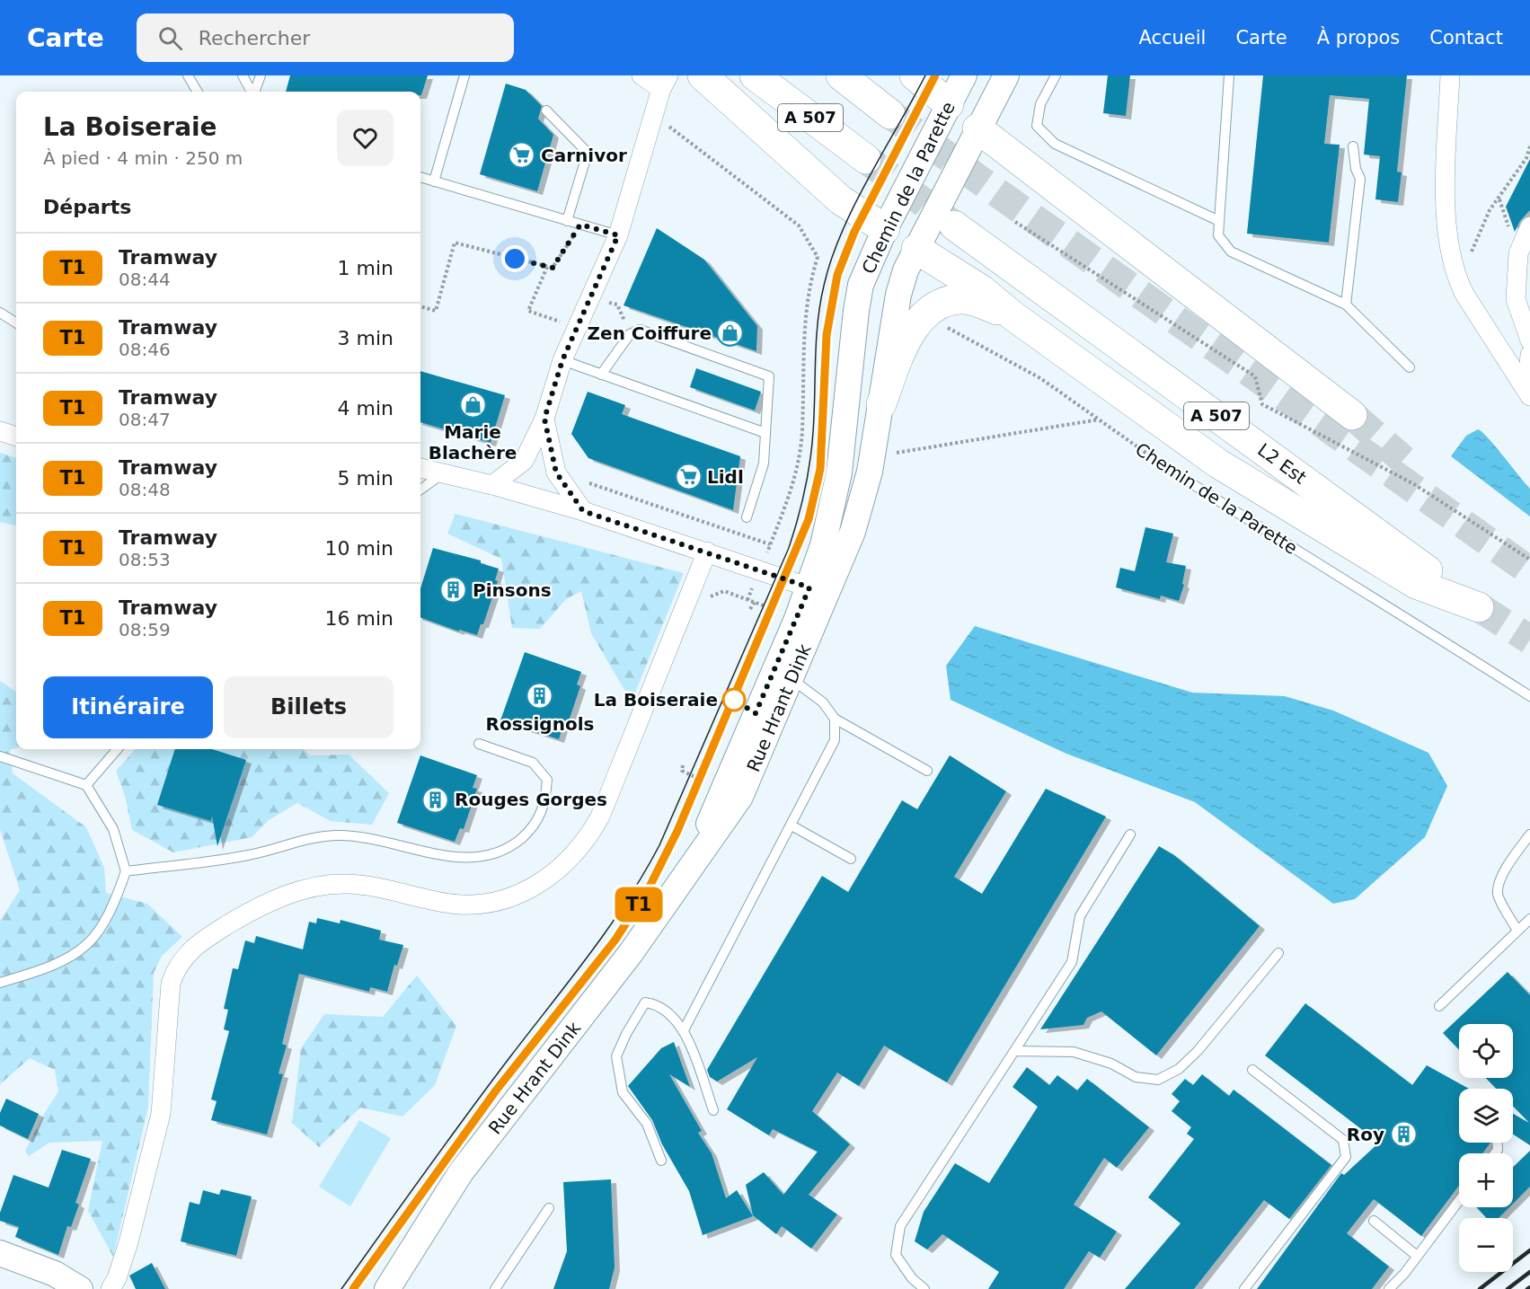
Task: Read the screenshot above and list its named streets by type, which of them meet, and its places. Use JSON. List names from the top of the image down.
{
  "streets": {
    "highway": ["A 507", "L2 Est"],
    "street": ["Chemin de la Parette", "Rue Hrant Dink"]
  },
  "crossings": [
    ["Chemin de la Parette", "Rue Hrant Dink"]
  ],
  "places": {
    "supermarket": ["Carnivor", "Lidl"],
    "shop": ["Zen Coiffure", "Marie Blachère"],
    "building": [
      "Pinsons",
      "Rossignols",
      "Rouges Gorges",
      "Roy"
    ],
    "other": ["La Boiseraie"]
  },
  "lines": ["tram line T1"],
  "page": {
    "header": "Carte",
    "search": "Rechercher",
    "nav": [
      "Accueil",
      "Carte",
      "À propos",
      "Contact"
    ],
    "on_map": "T1",
    "heading": [
      ["La Boiseraie", "À pied · 4 min · 250 m"],
      "Départs"
    ],
    "list": [
      {
        "mark": "T1",
        "name": "Tramway",
        "note": "08:44",
        "value": "1 min"
      },
      {
        "mark": "T1",
        "name": "Tramway",
        "note": "08:46",
        "value": "3 min"
      },
      {
        "mark": "T1",
        "name": "Tramway",
        "note": "08:47",
        "value": "4 min"
      },
      {
        "mark": "T1",
        "name": "Tramway",
        "note": "08:48",
        "value": "5 min"
      },
      {
        "mark": "T1",
        "name": "Tramway",
        "note": "08:53",
        "value": "10 min"
      },
      {
        "mark": "T1",
        "name": "Tramway",
        "note": "08:59",
        "value": "16 min"
      }
    ],
    "buttons": ["Itinéraire", "Billets"],
    "map_buttons": ["+", "−"]
  }
}
